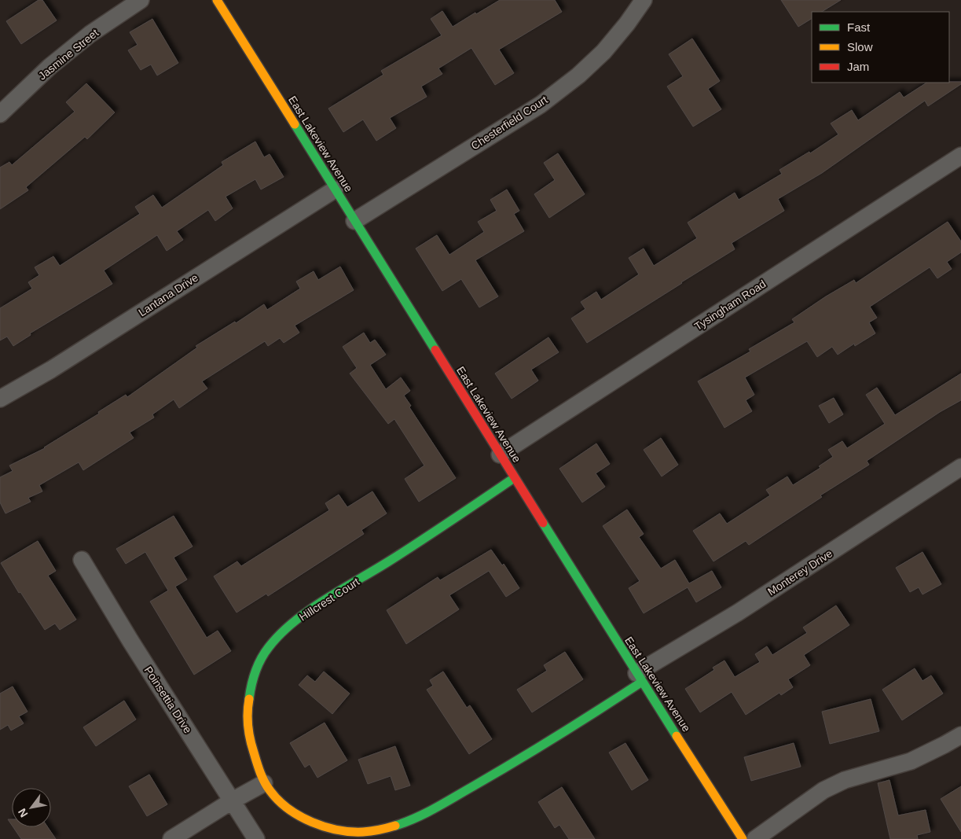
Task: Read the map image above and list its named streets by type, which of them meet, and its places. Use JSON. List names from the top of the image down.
{
  "streets": {
    "street": [
      "Jasmine Street",
      "Chesterfield Court",
      "East Lakeview Avenue",
      "Lantana Drive",
      "Tysingham Road",
      "Monterey Drive",
      "Hillcrest Court",
      "Poinsettia Drive"
    ]
  },
  "crossings": [
    ["Chesterfield Court", "East Lakeview Avenue"],
    ["East Lakeview Avenue", "Lantana Drive"],
    ["East Lakeview Avenue", "Tysingham Road"],
    ["East Lakeview Avenue", "Monterey Drive"],
    ["East Lakeview Avenue", "Hillcrest Court"],
    ["Monterey Drive", "Hillcrest Court"]
  ],
  "legend": ["Fast", "Slow", "Jam"],
  "north": "bottom left"
}
